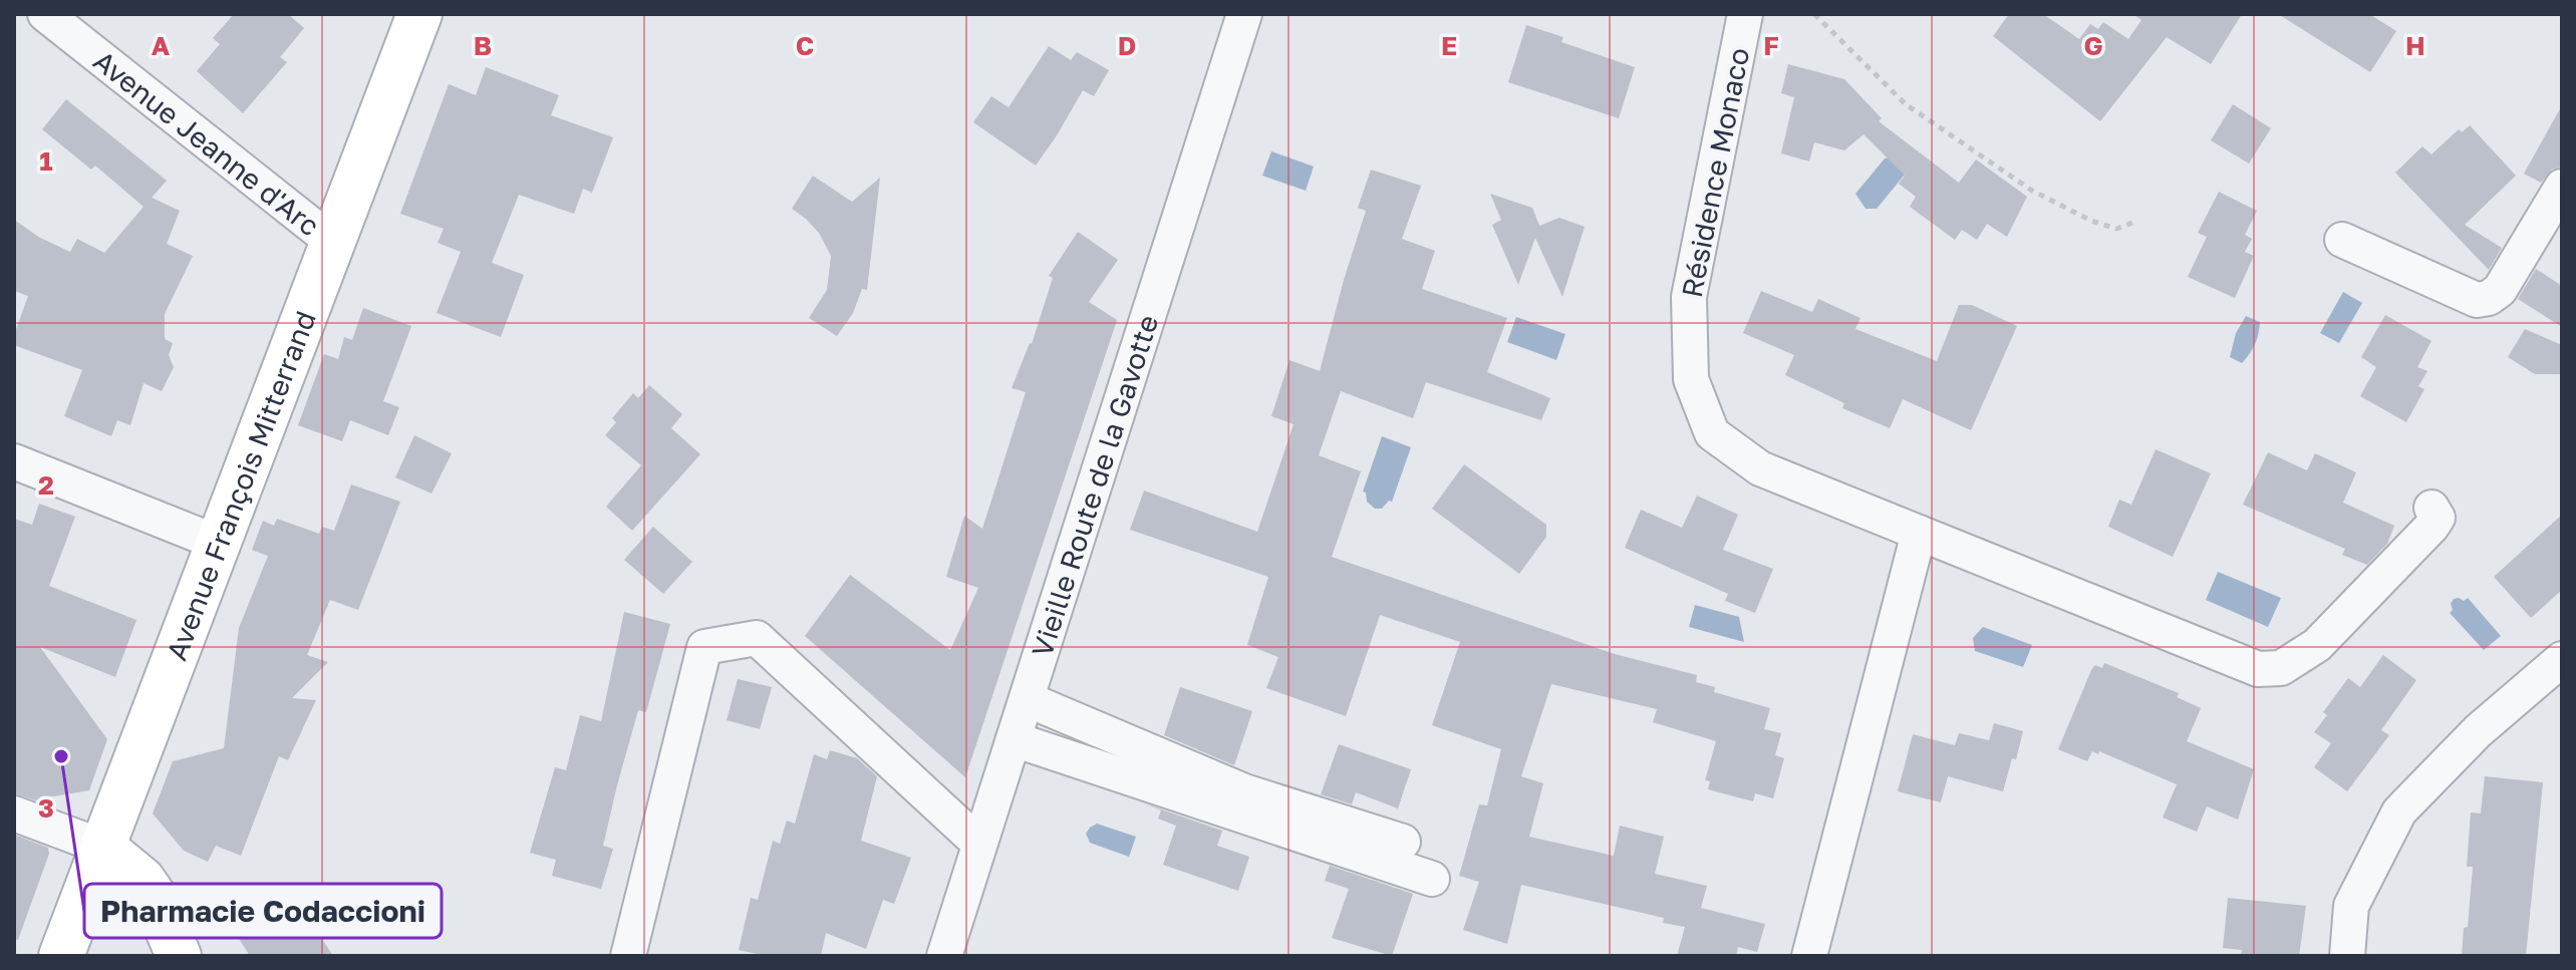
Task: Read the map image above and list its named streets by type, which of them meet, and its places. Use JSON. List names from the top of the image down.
{
  "streets": {
    "main road": ["Avenue François Mitterrand"],
    "street": ["Avenue Jeanne d'Arc", "Résidence Monaco", "Vieille Route de la Gavotte"]
  },
  "crossings": [
    ["Avenue Jeanne d'Arc", "Avenue François Mitterrand"]
  ],
  "places": ["Pharmacie Codaccioni"],
  "grid": {
    "columns": [
      "A",
      "B",
      "C",
      "D",
      "E",
      "F",
      "G",
      "H"
    ],
    "rows": ["1", "2", "3"]
  }
}
